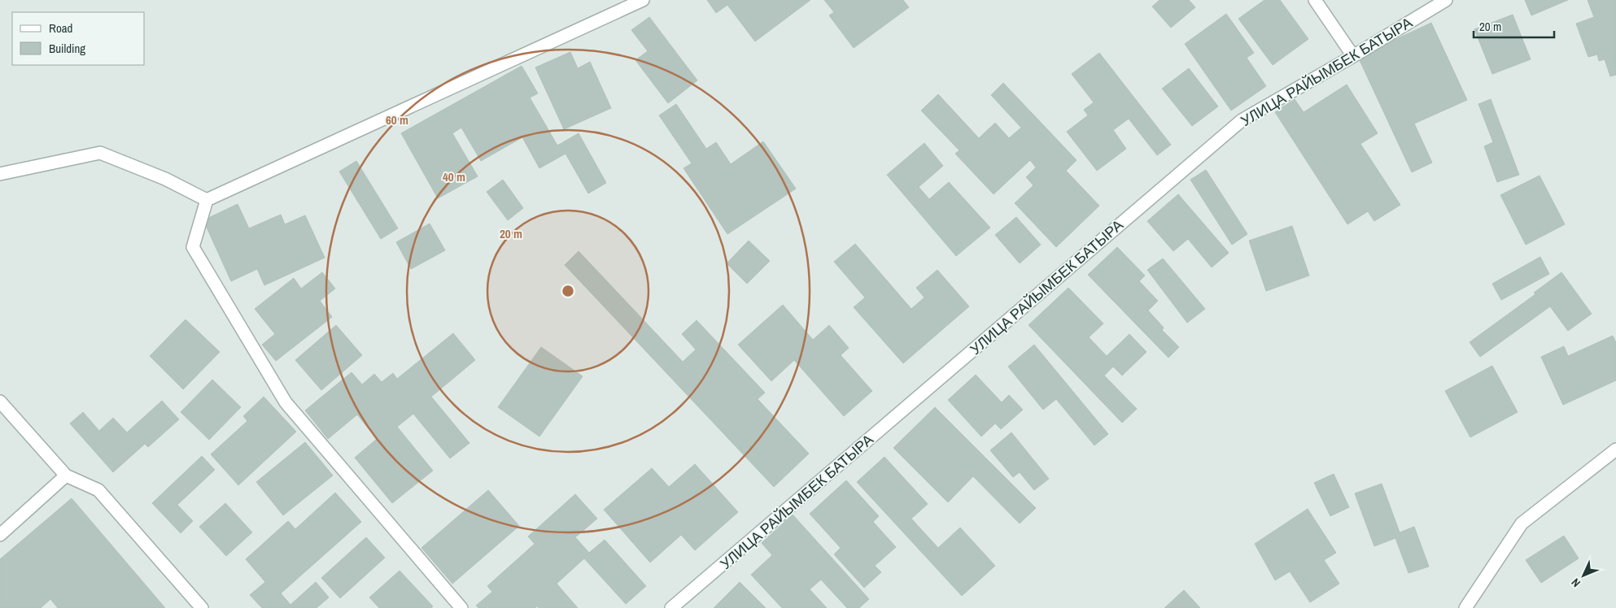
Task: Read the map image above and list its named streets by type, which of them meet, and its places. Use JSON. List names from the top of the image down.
{
  "streets": {
    "street": ["УЛИЦА РАЙЫМБЕК БАТЫРА"]
  },
  "legend": ["Road", "Building"],
  "scale_bar": "20 m",
  "north": "bottom left",
  "rings": ["60 m", "40 m", "20 m"]
}
